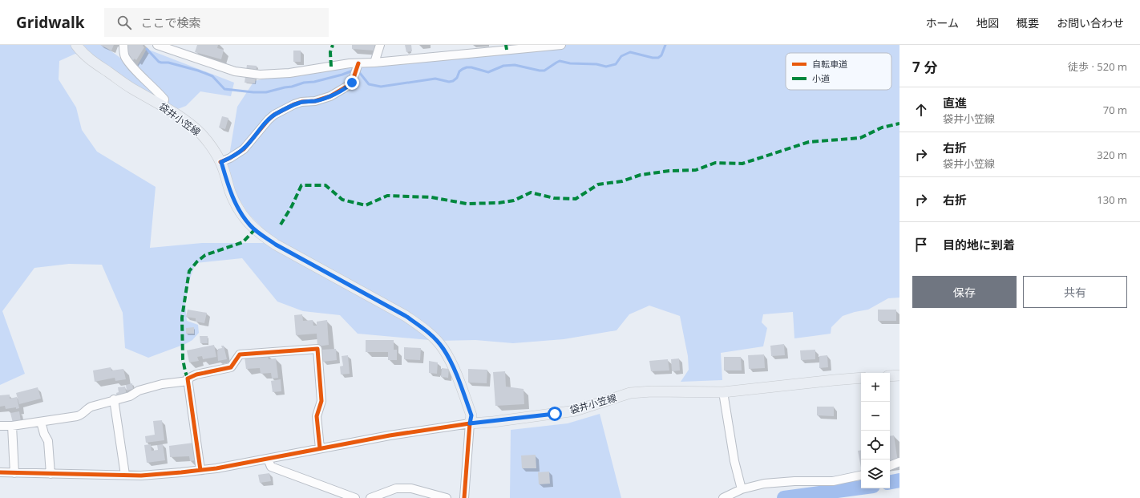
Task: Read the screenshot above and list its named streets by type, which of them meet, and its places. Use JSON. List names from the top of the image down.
{
  "streets": {
    "main road": ["袋井小笠線"]
  },
  "legend": ["自転車道", "小道"],
  "page": {
    "header": "Gridwalk",
    "search": "ここで検索",
    "nav": [
      "ホーム",
      "地図",
      "概要",
      "お問い合わせ"
    ],
    "heading": ["7 分", "徒歩 · 520 m"],
    "list": [
      ["直進", "袋井小笠線", "70 m"],
      ["右折", "袋井小笠線", "320 m"],
      ["右折", "130 m"],
      "目的地に到着"
    ],
    "buttons": ["保存", "共有"],
    "map_buttons": ["+", "−"]
  }
}
